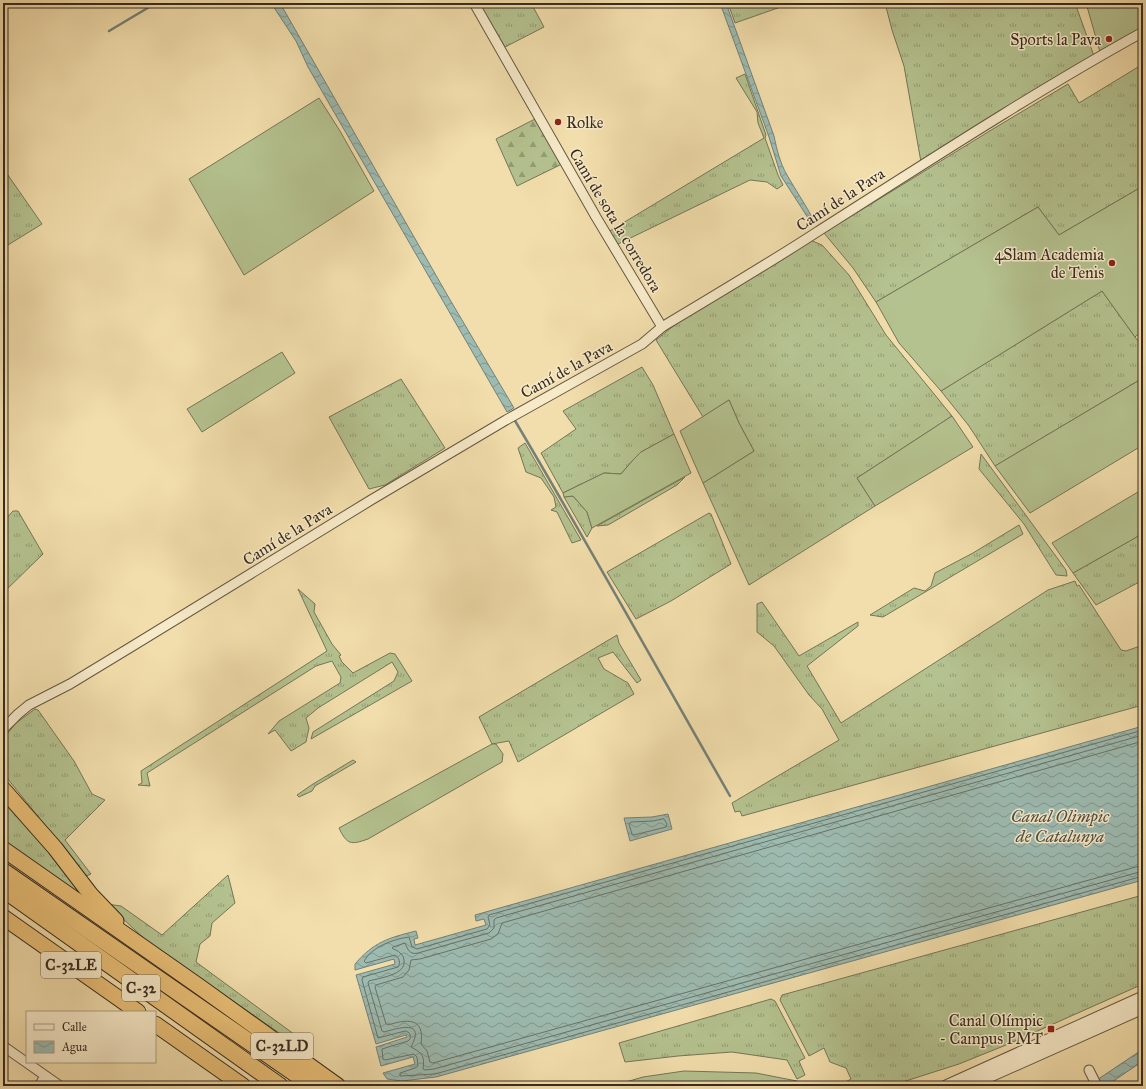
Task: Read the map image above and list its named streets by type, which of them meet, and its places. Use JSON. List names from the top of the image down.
{
  "streets": {
    "highway": ["C-32LE", "C-32", "C-32LD"],
    "street": ["Camí de la Pava", "Camí de sota la corredora"]
  },
  "crossings": [
    ["Camí de la Pava", "Camí de sota la corredora"]
  ],
  "water": ["Canal Olimpic de Catalunya"],
  "places": {
    "other": ["Sports la Pava", "Rolke", "4Slam Academia de Tenis"],
    "transit": ["Canal Olímpic - Campus PMT"]
  },
  "legend": ["Calle", "Agua"]
}
